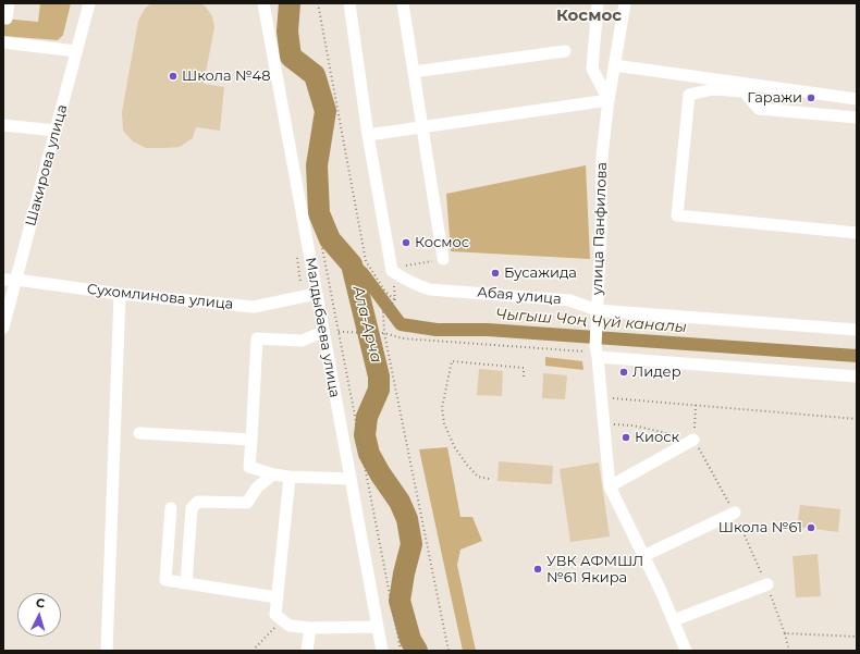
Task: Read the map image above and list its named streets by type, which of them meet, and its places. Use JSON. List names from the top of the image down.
{
  "streets": {
    "street": [
      "Шакирова улица",
      "улица Панфилова",
      "Абая улица",
      "Сухомлинова улица",
      "Малдыбаева улица"
    ]
  },
  "crossings": [
    ["Шакирова улица", "Сухомлинова улица"],
    ["улица Панфилова", "Абая улица"],
    ["Сухомлинова улица", "Малдыбаева улица"]
  ],
  "districts": ["Космос"],
  "water": ["Чыгыш Чоң Чүй каналы", "Ала-Арча"],
  "places": [
    "Школа №48",
    "Гаражи",
    "Космос",
    "Бусажида",
    "Лидер",
    "Киоск",
    "Школа №61",
    "УВК АФМШЛ №61 Якира"
  ],
  "north": "top"
}
